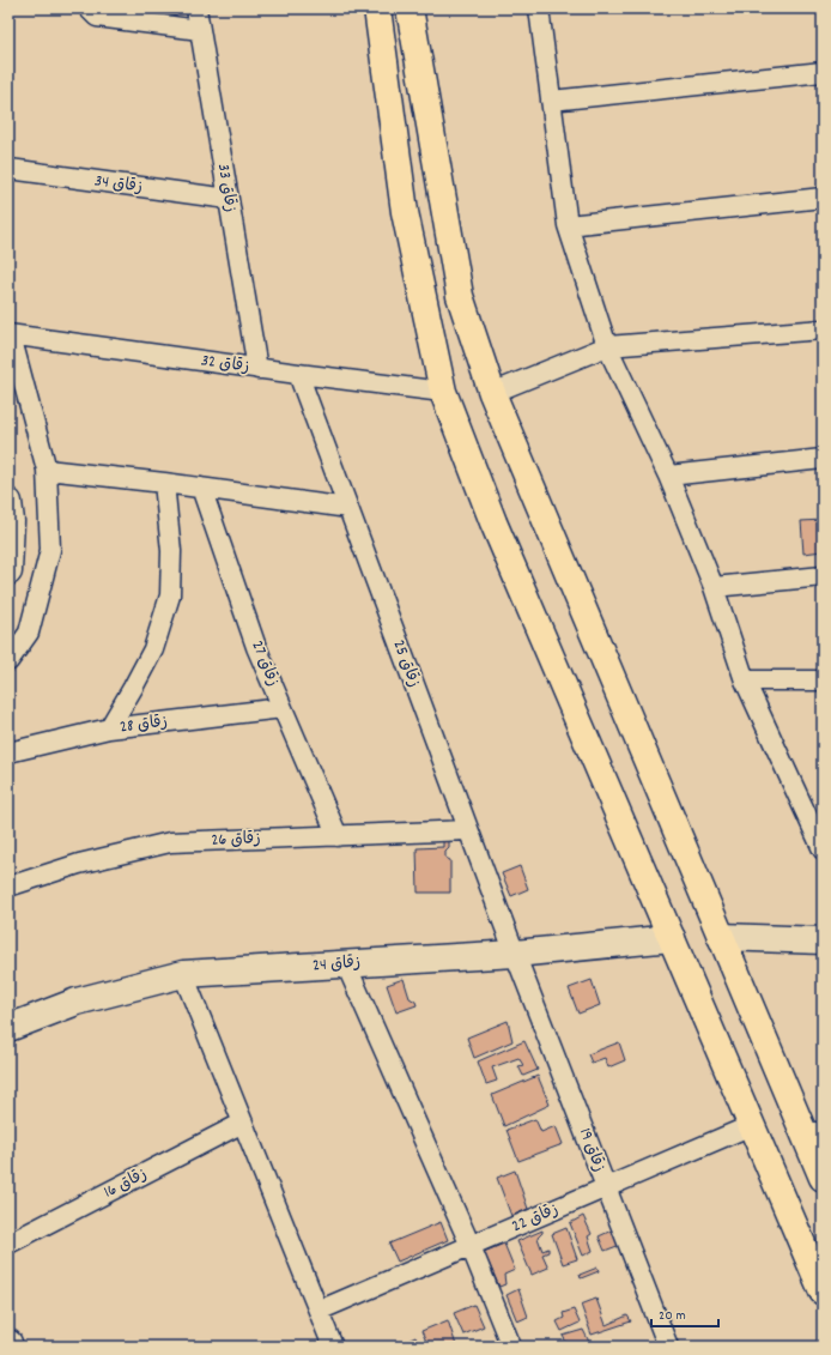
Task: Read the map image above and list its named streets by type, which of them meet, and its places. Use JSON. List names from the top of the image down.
{
  "streets": {
    "street": [
      "زقاق 34",
      "زقاق 33",
      "زقاق 32",
      "زقاق 27",
      "زقاق 25",
      "زقاق 28",
      "زقاق 26",
      "زقاق 24",
      "زقاق 19",
      "زقاق 16",
      "زقاق 22"
    ]
  },
  "crossings": [
    ["زقاق 34", "زقاق 33"],
    ["زقاق 33", "زقاق 32"],
    ["زقاق 32", "زقاق 25"],
    ["زقاق 27", "زقاق 28"],
    ["زقاق 27", "زقاق 26"],
    ["زقاق 25", "زقاق 26"],
    ["زقاق 25", "زقاق 24"],
    ["زقاق 25", "زقاق 19"],
    ["زقاق 24", "زقاق 19"],
    ["زقاق 19", "زقاق 22"]
  ],
  "scale_bar": "20 m"
}
